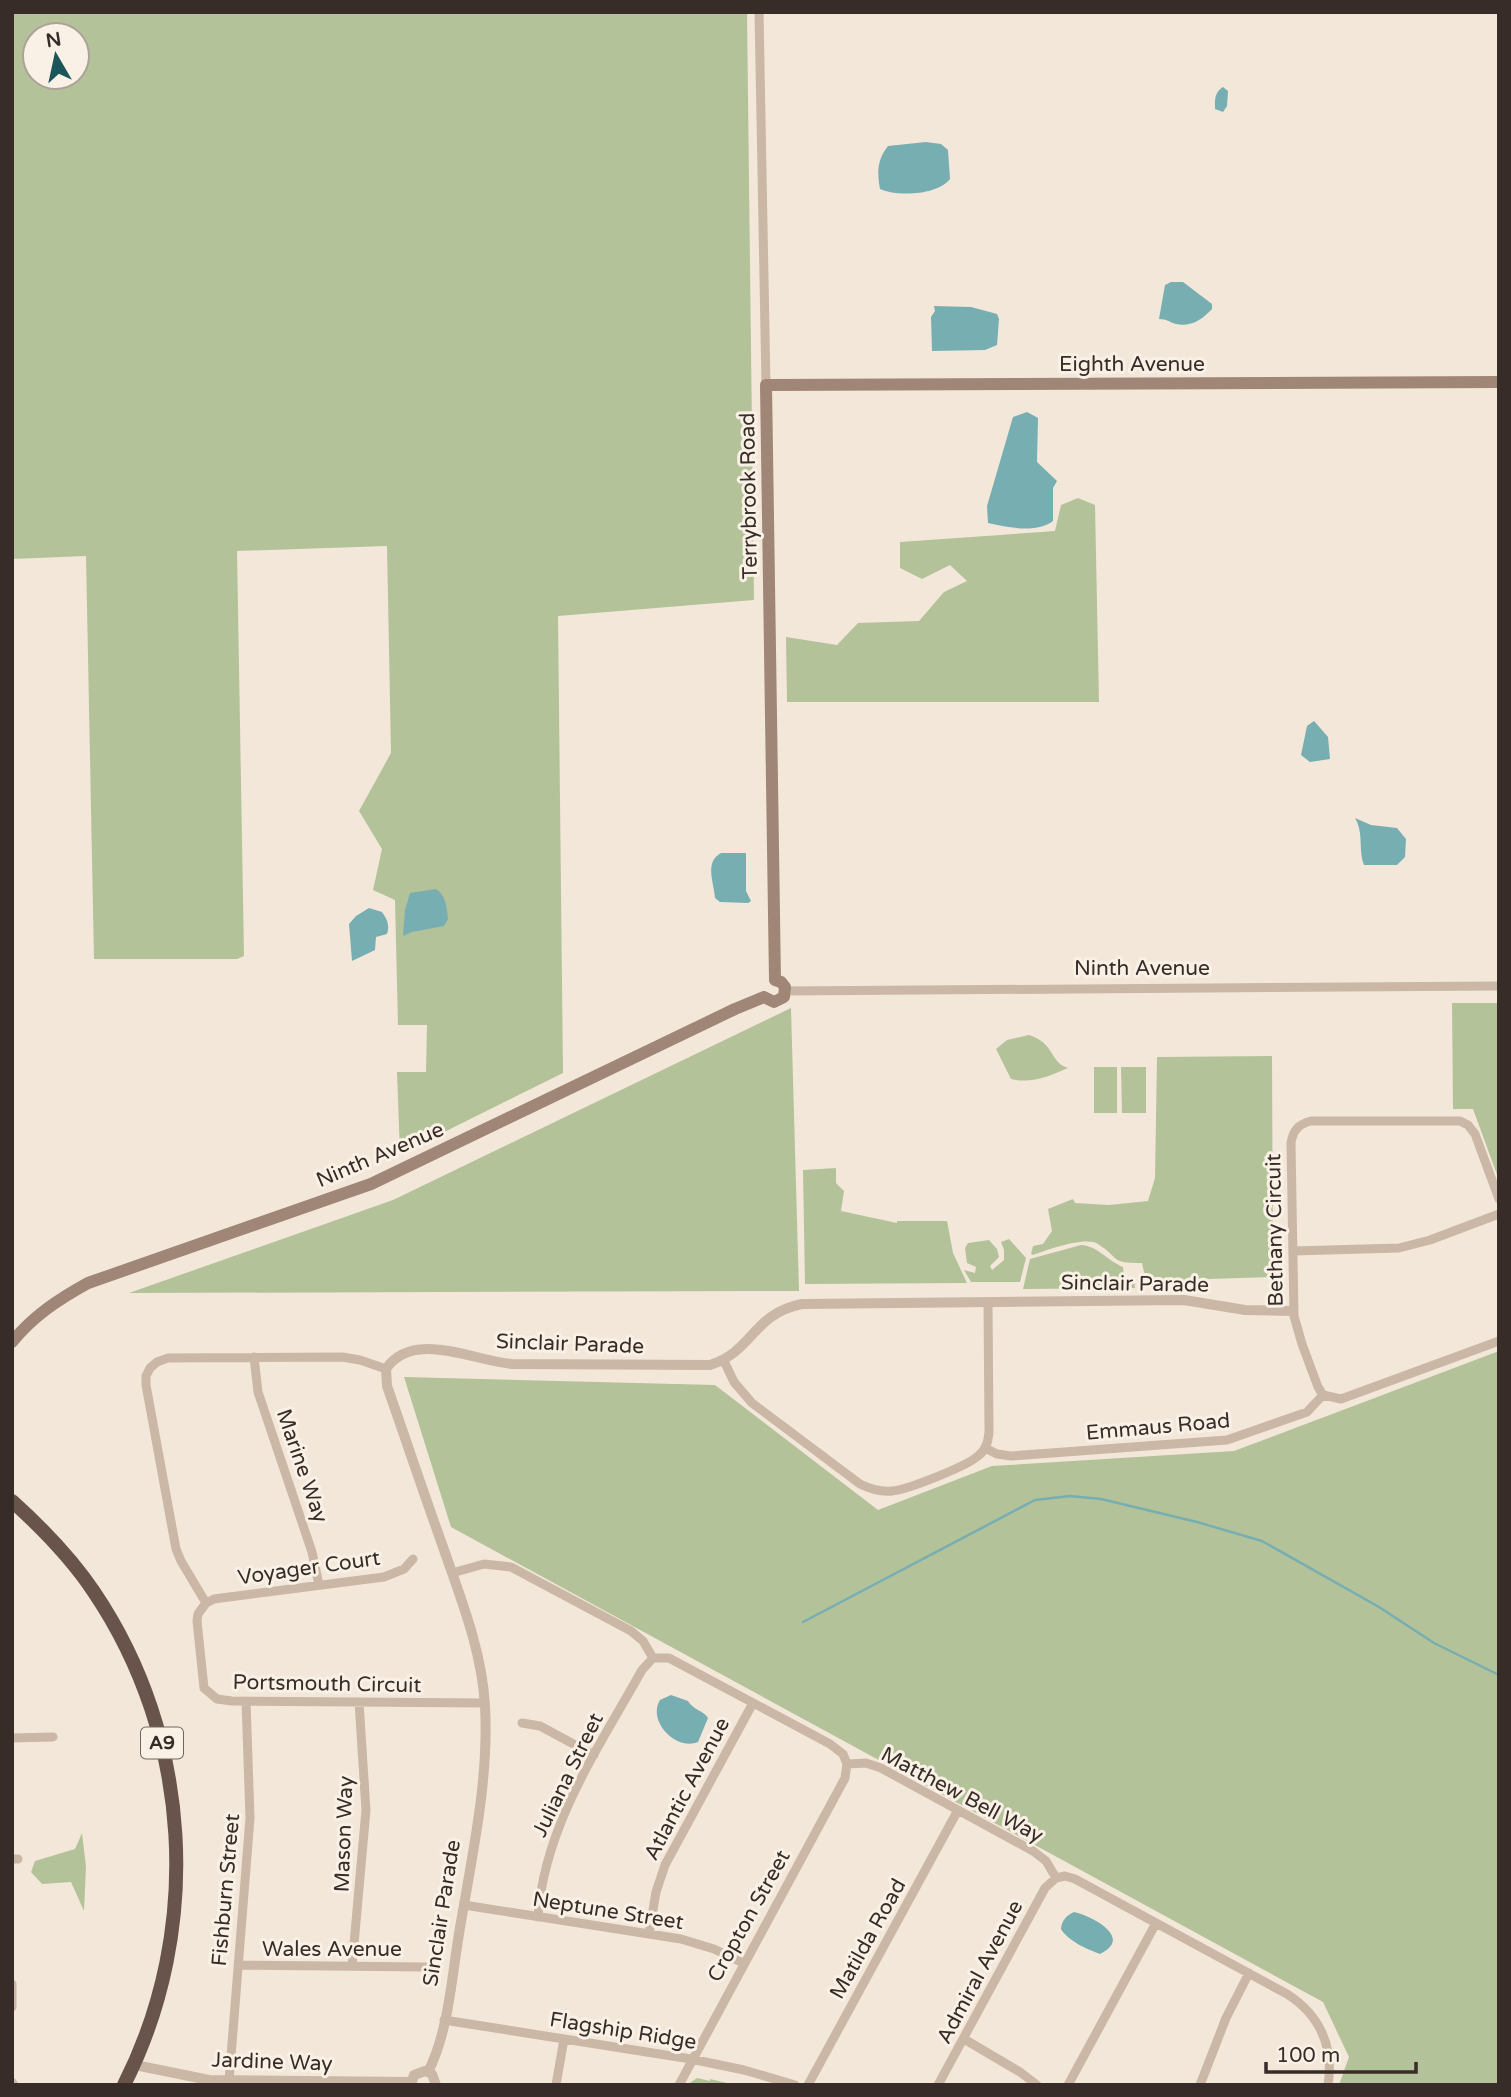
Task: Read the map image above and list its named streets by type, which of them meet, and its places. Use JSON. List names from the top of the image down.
{
  "streets": {
    "highway": ["A9"],
    "main road": ["Eighth Avenue", "Terrybrook Road", "Ninth Avenue"],
    "street": [
      "Bethany Circuit",
      "Sinclair Parade",
      "Emmaus Road",
      "Marine Way",
      "Voyager Court",
      "Portsmouth Circuit",
      "Juliana Street",
      "Atlantic Avenue",
      "Matthew Bell Way",
      "Mason Way",
      "Fishburn Street",
      "Neptune Street",
      "Cropton Street",
      "Matilda Road",
      "Wales Avenue",
      "Admiral Avenue",
      "Flagship Ridge",
      "Jardine Way"
    ]
  },
  "crossings": [
    ["Eighth Avenue", "Terrybrook Road"],
    ["Terrybrook Road", "Ninth Avenue"],
    ["Bethany Circuit", "Sinclair Parade"],
    ["Bethany Circuit", "Emmaus Road"],
    ["Sinclair Parade", "Portsmouth Circuit"],
    ["Sinclair Parade", "Neptune Street"],
    ["Sinclair Parade", "Flagship Ridge"],
    ["Marine Way", "Voyager Court"],
    ["Voyager Court", "Portsmouth Circuit"],
    ["Portsmouth Circuit", "Mason Way"],
    ["Portsmouth Circuit", "Fishburn Street"],
    ["A9", "Jardine Way"],
    ["Juliana Street", "Matthew Bell Way"],
    ["Juliana Street", "Neptune Street"],
    ["Atlantic Avenue", "Matthew Bell Way"],
    ["Atlantic Avenue", "Neptune Street"],
    ["Matthew Bell Way", "Cropton Street"],
    ["Matthew Bell Way", "Matilda Road"],
    ["Matthew Bell Way", "Admiral Avenue"],
    ["Mason Way", "Wales Avenue"],
    ["Fishburn Street", "Wales Avenue"],
    ["Fishburn Street", "Jardine Way"],
    ["Neptune Street", "Cropton Street"],
    ["Cropton Street", "Flagship Ridge"]
  ],
  "scale_bar": "100 m",
  "north": "top"
}
